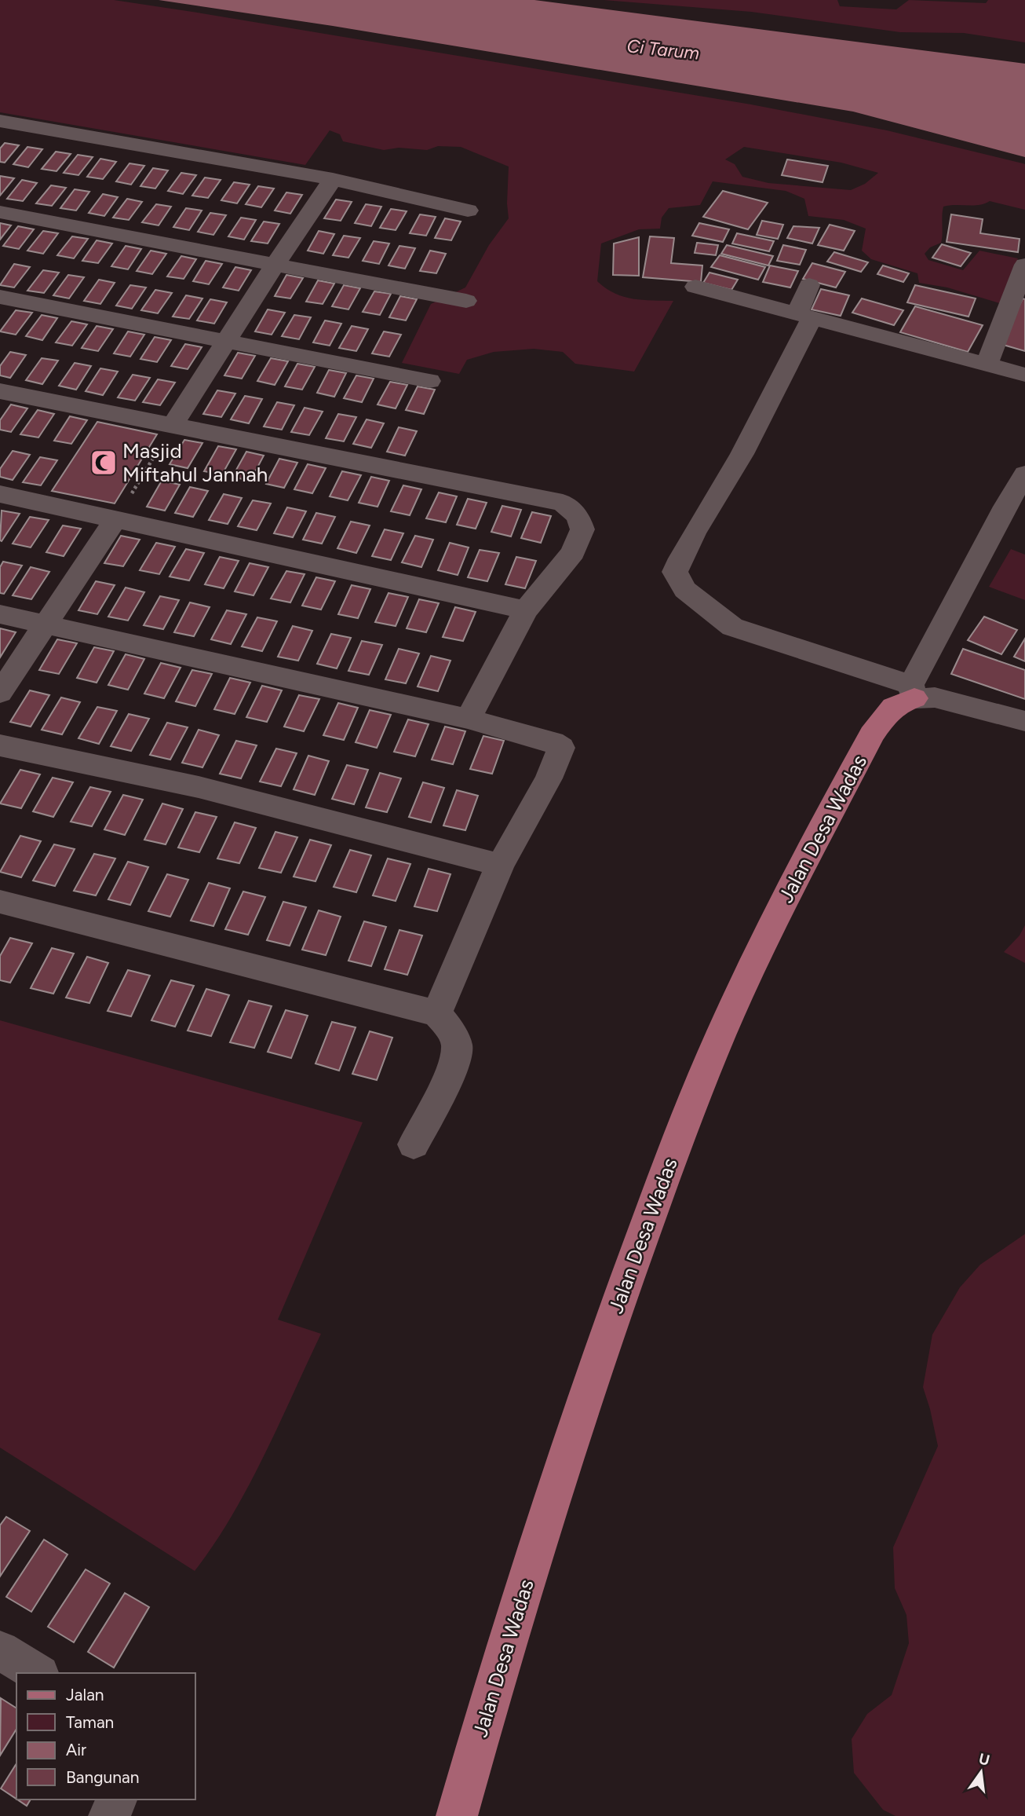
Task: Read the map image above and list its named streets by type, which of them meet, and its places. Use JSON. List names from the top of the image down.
{
  "streets": {
    "main road": ["Jalan Desa Wadas"]
  },
  "water": ["Ci Tarum"],
  "places": {
    "mosque": ["Masjid Miftahul Jannah"]
  },
  "legend": [
    "Jalan",
    "Taman",
    "Air",
    "Bangunan"
  ],
  "north": "top"
}
